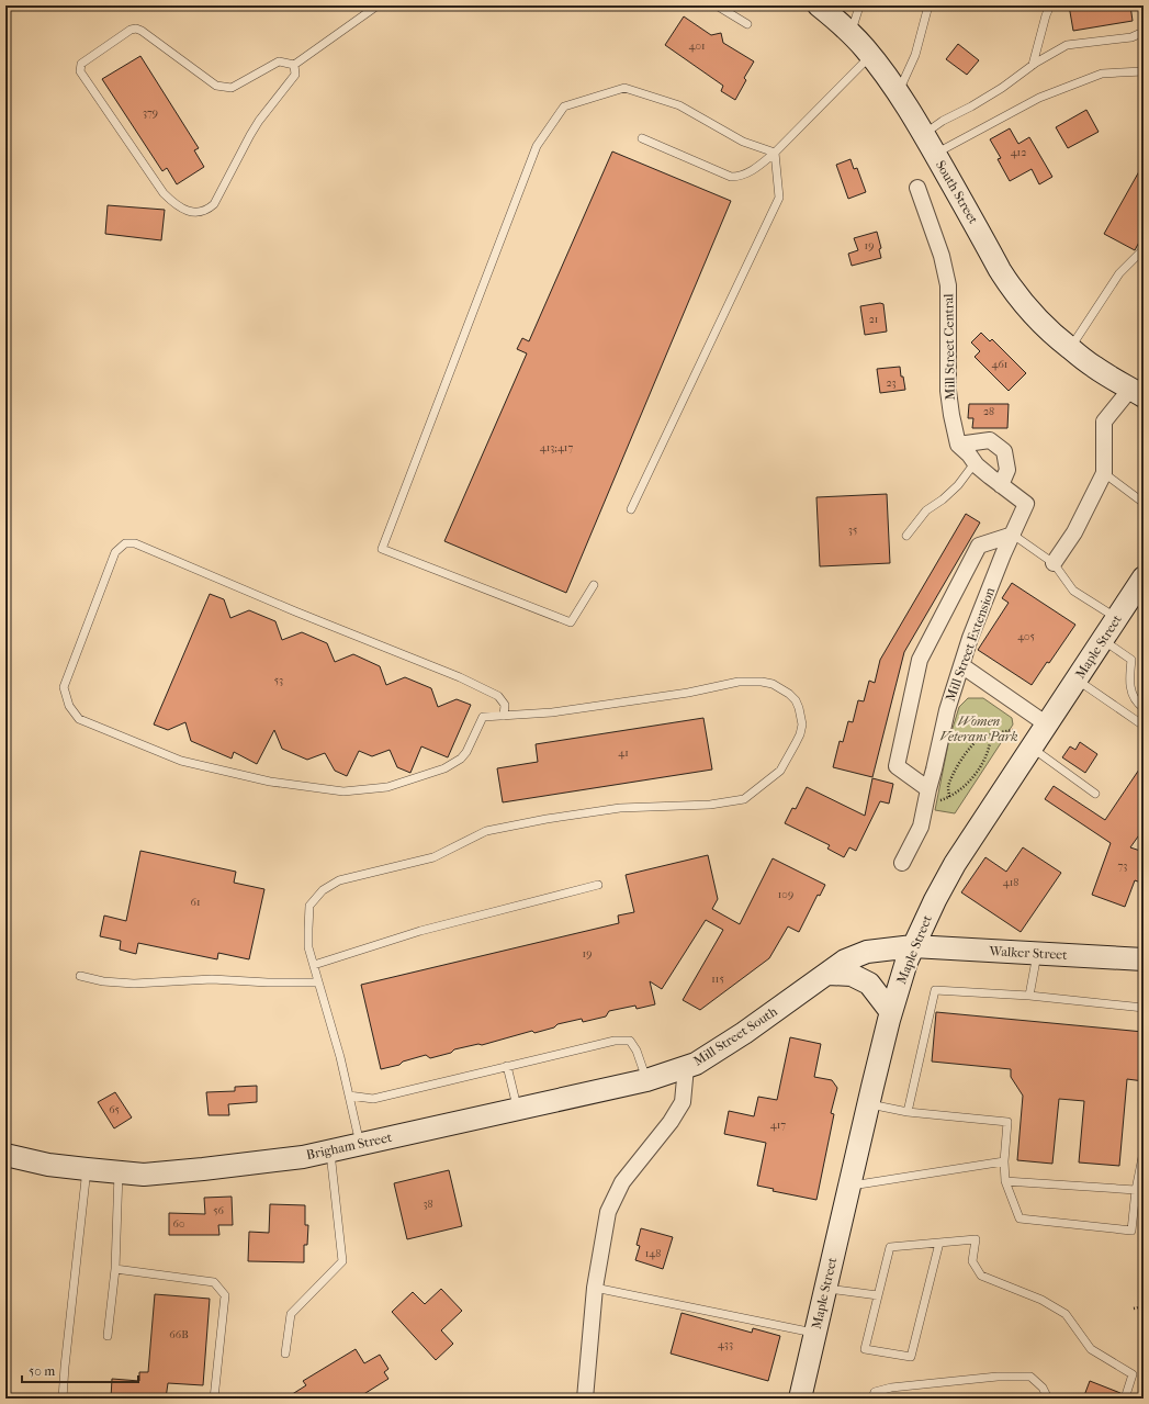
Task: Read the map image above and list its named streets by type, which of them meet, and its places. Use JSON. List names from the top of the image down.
{
  "streets": {
    "main road": [
      "South Street",
      "Maple Street",
      "Walker Street",
      "Mill Street South",
      "Brigham Street"
    ],
    "street": ["Mill Street Central", "Mill Street Extension"]
  },
  "crossings": [
    ["Maple Street", "Walker Street"],
    ["Maple Street", "Mill Street South"],
    ["Walker Street", "Mill Street South"],
    ["Mill Street South", "Brigham Street"]
  ],
  "parks": ["Women Veterans Park"],
  "house_numbers": [
    "401",
    "379",
    "412",
    "19",
    "21",
    "461",
    "23",
    "28",
    "413;417",
    "35",
    "405",
    "53",
    "41",
    "73",
    "418",
    "109",
    "61",
    "19",
    "115",
    "65",
    "417",
    "38",
    "56",
    "60",
    "148",
    "66B",
    "433"
  ],
  "scale_bar": "50 m"
}
